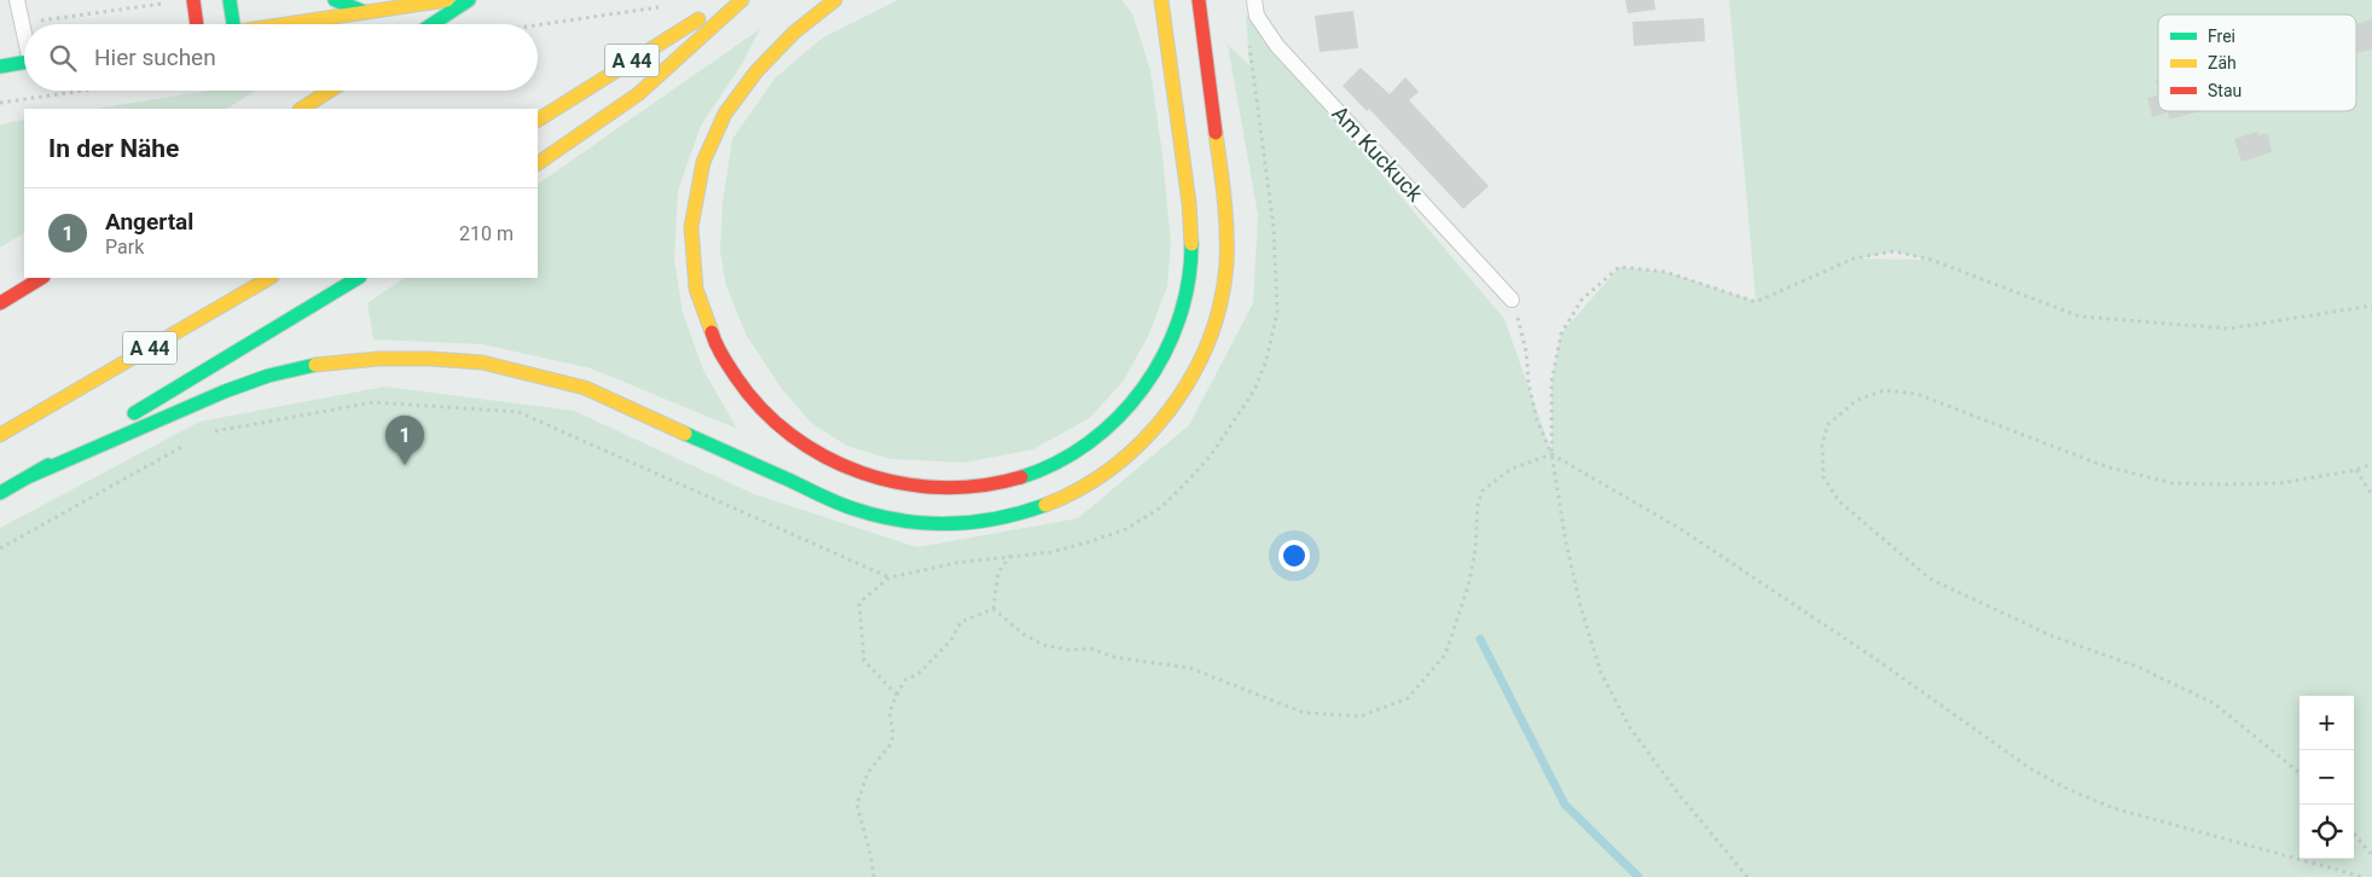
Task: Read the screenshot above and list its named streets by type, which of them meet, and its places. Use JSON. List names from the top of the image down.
{
  "streets": {
    "main road": ["A 44"],
    "lane": ["Am Kuckuck"]
  },
  "legend": ["Frei", "Zäh", "Stau"],
  "page": {
    "search": "Hier suchen",
    "heading": "In der Nähe",
    "list": [
      {
        "mark": "1",
        "name": "Angertal",
        "note": "Park",
        "value": "210 m"
      }
    ],
    "pins": "1",
    "map_buttons": ["+", "−"]
  }
}
